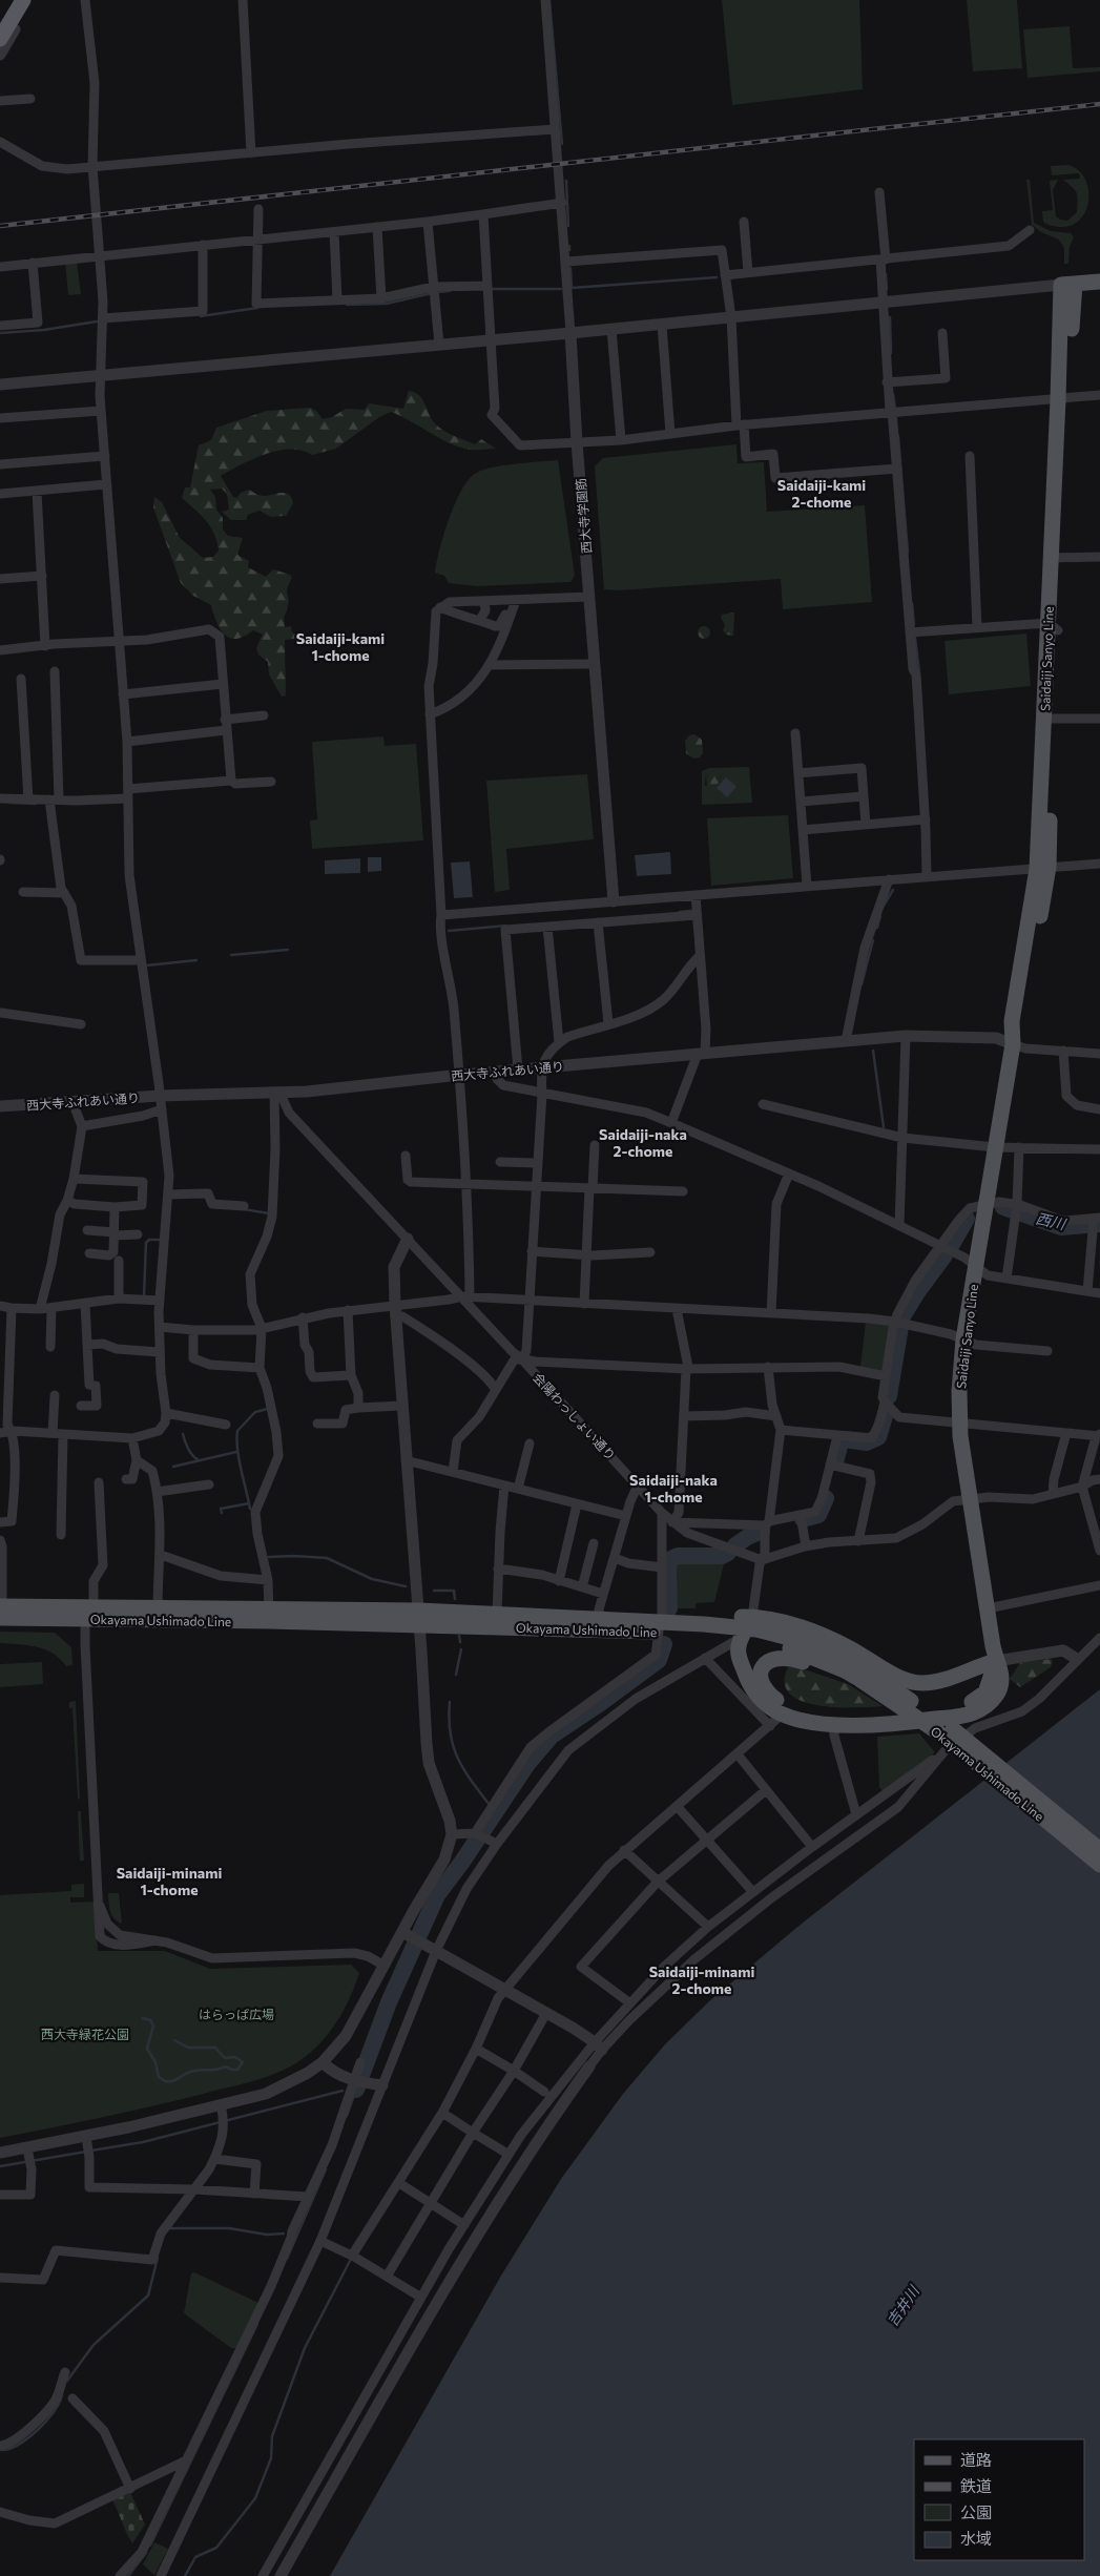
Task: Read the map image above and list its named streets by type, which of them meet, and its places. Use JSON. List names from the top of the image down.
{
  "streets": {
    "main road": ["Saidaiji Sanyo Line", "Okayama Ushimado Line"],
    "street": ["西大寺学園筋", "西大寺ふれあい通り", "会陽わっしょい通り"]
  },
  "crossings": [
    ["Saidaiji Sanyo Line", "西大寺ふれあい通り"],
    ["Saidaiji Sanyo Line", "Okayama Ushimado Line"],
    ["西大寺ふれあい通り", "会陽わっしょい通り"]
  ],
  "districts": [
    "Saidaiji-kami 2-chome",
    "Saidaiji-kami 1-chome",
    "Saidaiji-naka 2-chome",
    "Saidaiji-naka 1-chome",
    "Saidaiji-minami 1-chome",
    "Saidaiji-minami 2-chome"
  ],
  "water": ["西川", "吉井川"],
  "parks": ["はらっぱ広場", "西大寺緑花公園"],
  "legend": [
    "道路",
    "鉄道",
    "公園",
    "水域"
  ]
}
